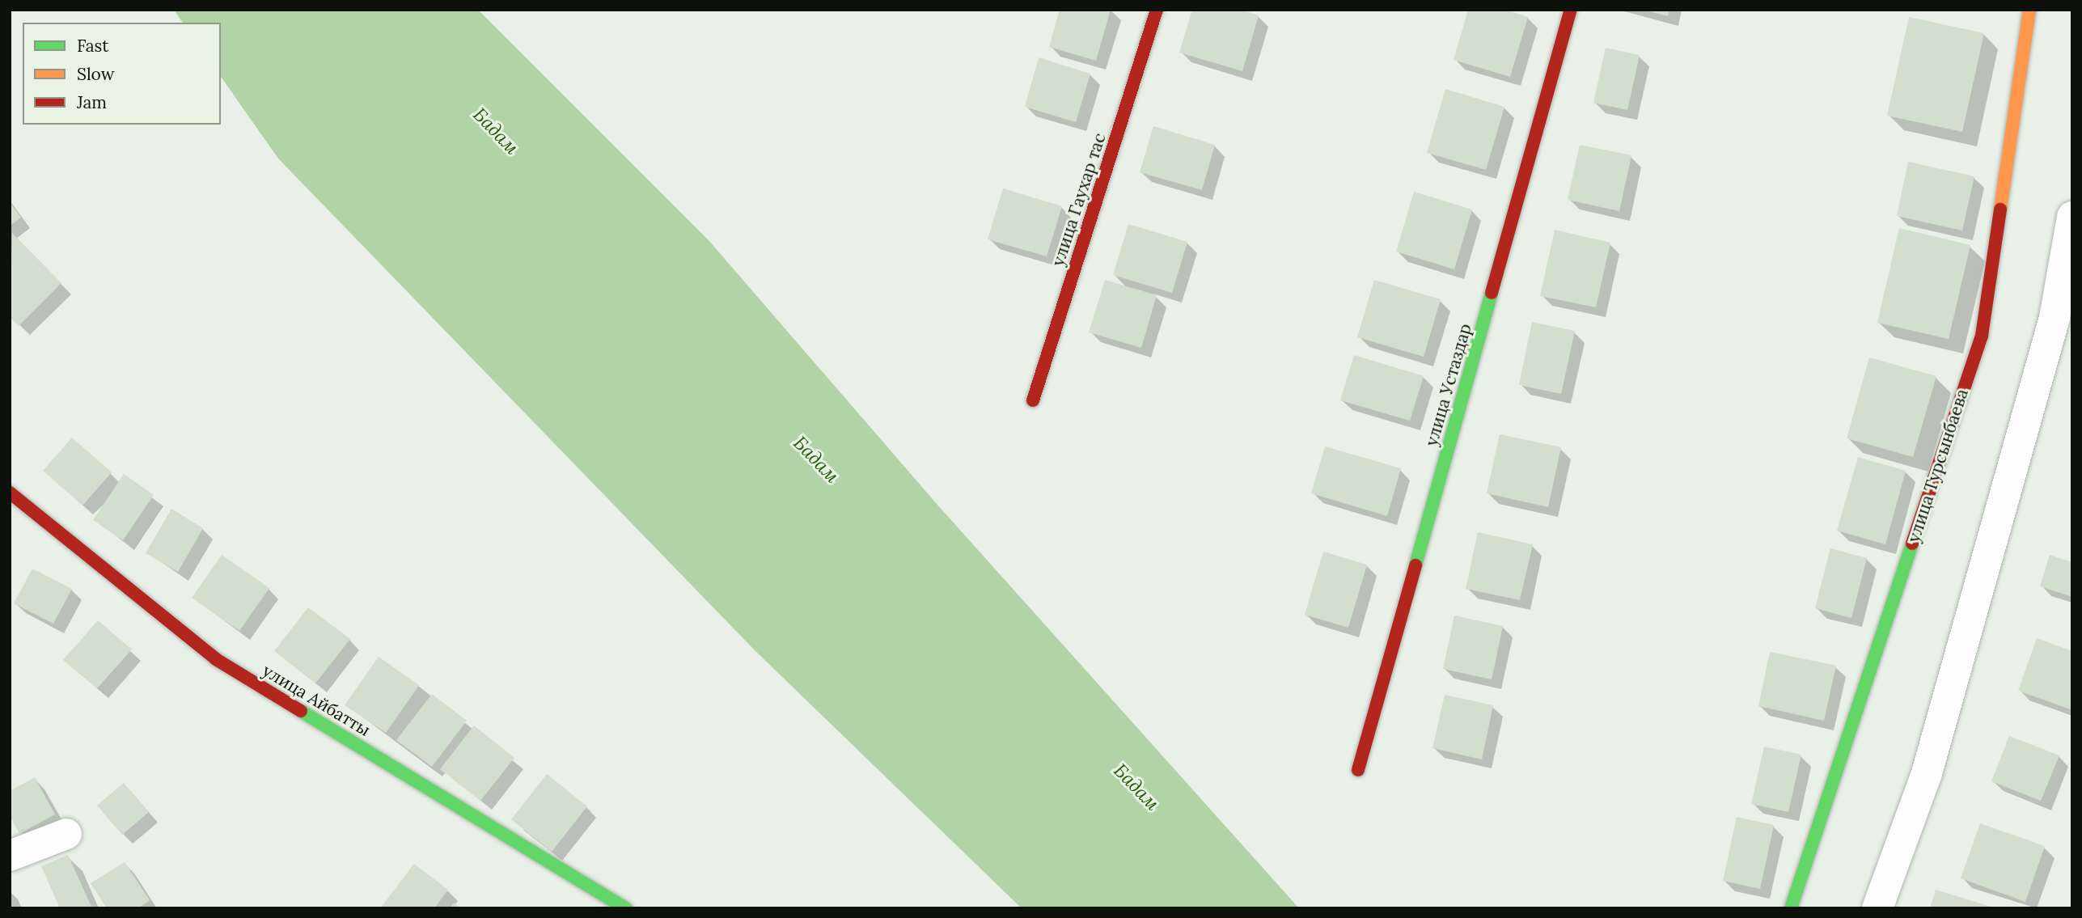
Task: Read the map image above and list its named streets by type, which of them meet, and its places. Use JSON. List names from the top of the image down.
{
  "streets": {
    "street": [
      "улица Гаухар тас",
      "улица Устаздар",
      "улица Турсынбаева",
      "улица Айбатты"
    ]
  },
  "water": ["Бадам"],
  "legend": ["Fast", "Slow", "Jam"]
}
